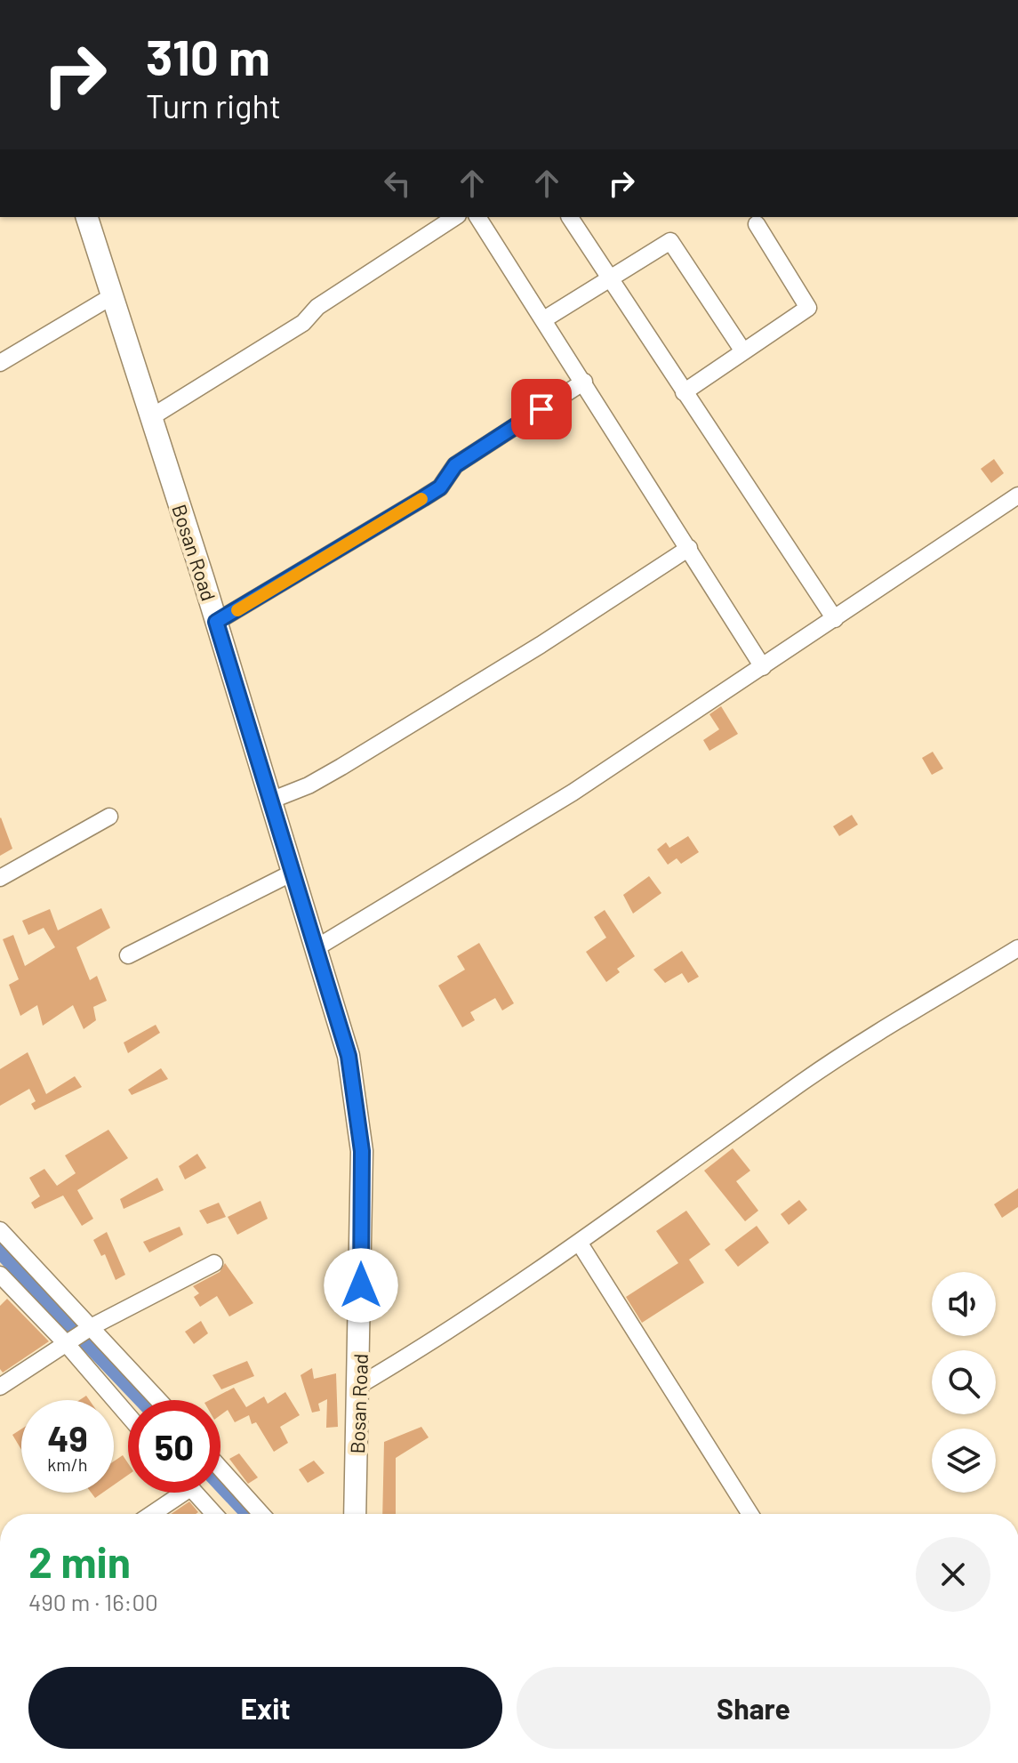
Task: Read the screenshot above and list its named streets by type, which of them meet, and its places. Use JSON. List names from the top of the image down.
{
  "streets": {
    "main road": ["Bosan Road"]
  },
  "page": {
    "turn": ["310 m", "Turn right"],
    "speed": "49 km/h",
    "limit": "50",
    "heading": ["2 min", "490 m · 16:00"],
    "buttons": ["Exit", "Share"]
  }
}
